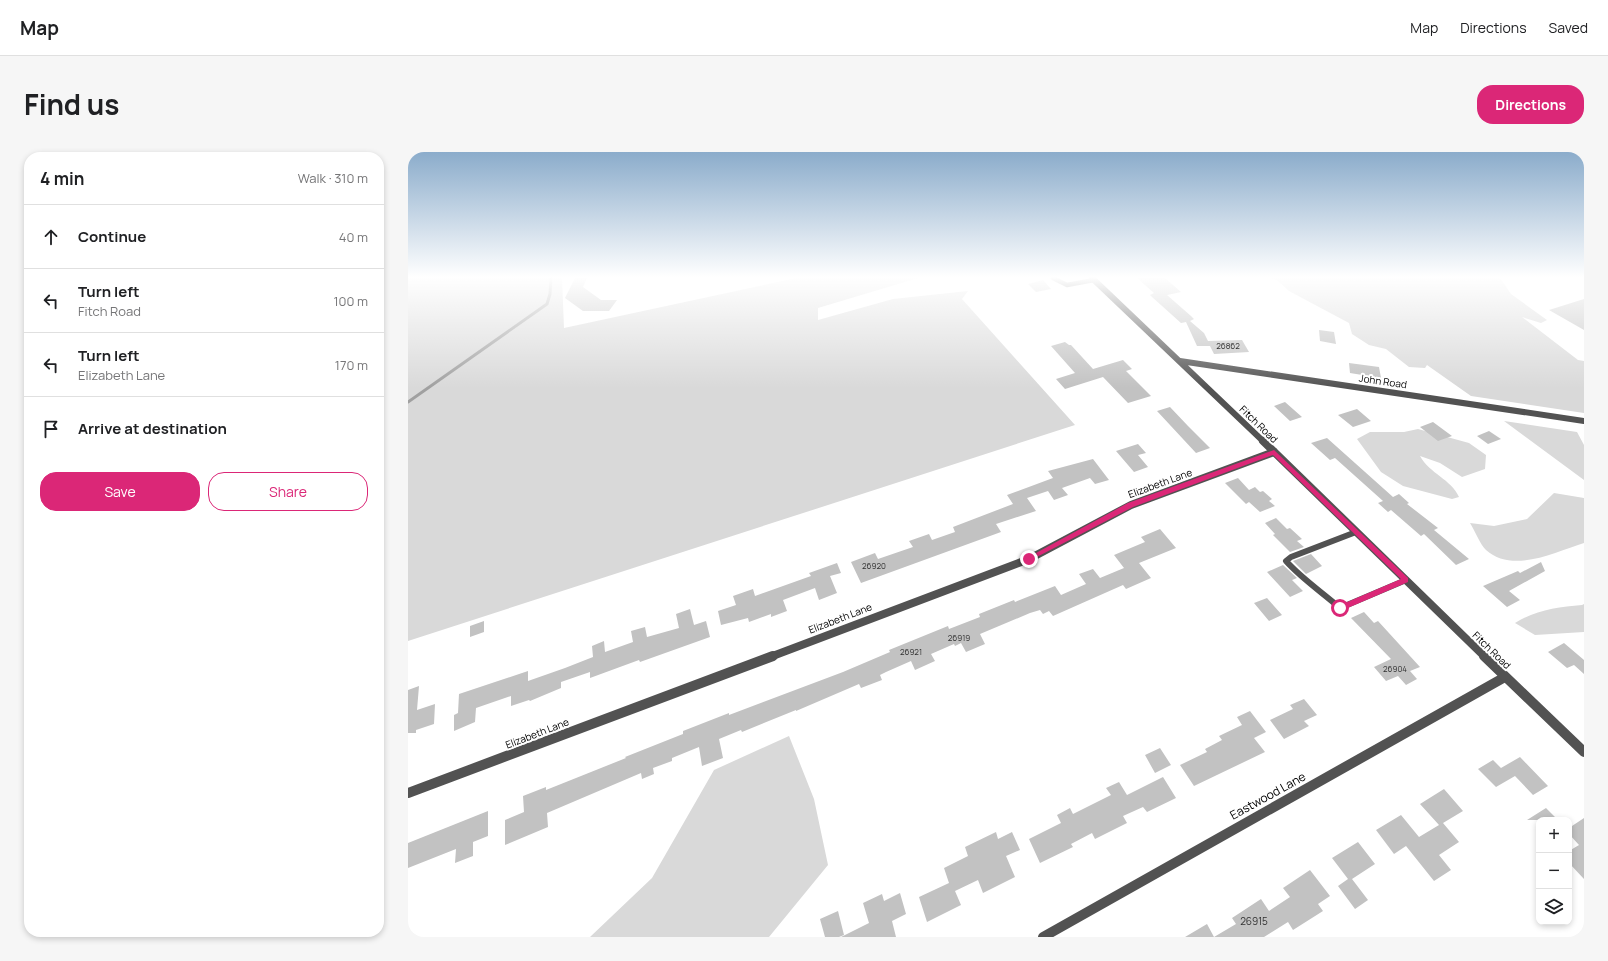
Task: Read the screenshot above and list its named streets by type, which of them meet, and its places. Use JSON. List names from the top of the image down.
{
  "streets": {
    "street": [
      "John Road",
      "Fitch Road",
      "Elizabeth Lane",
      "Eastwood Lane"
    ]
  },
  "crossings": [
    ["John Road", "Fitch Road"],
    ["Fitch Road", "Elizabeth Lane"],
    ["Fitch Road", "Eastwood Lane"]
  ],
  "house_numbers": [
    "26862",
    "26920",
    "26919",
    "26921",
    "26904",
    "26915"
  ],
  "page": {
    "header": "Map",
    "nav": ["Map", "Directions", "Saved"],
    "title": "Find us",
    "buttons": [
      "Directions",
      ["Save", "Share"]
    ],
    "heading": ["4 min", "Walk · 310 m"],
    "list": [
      ["Continue", "40 m"],
      ["Turn left", "Fitch Road", "100 m"],
      ["Turn left", "Elizabeth Lane", "170 m"],
      "Arrive at destination"
    ],
    "map_buttons": ["+", "−"]
  }
}
